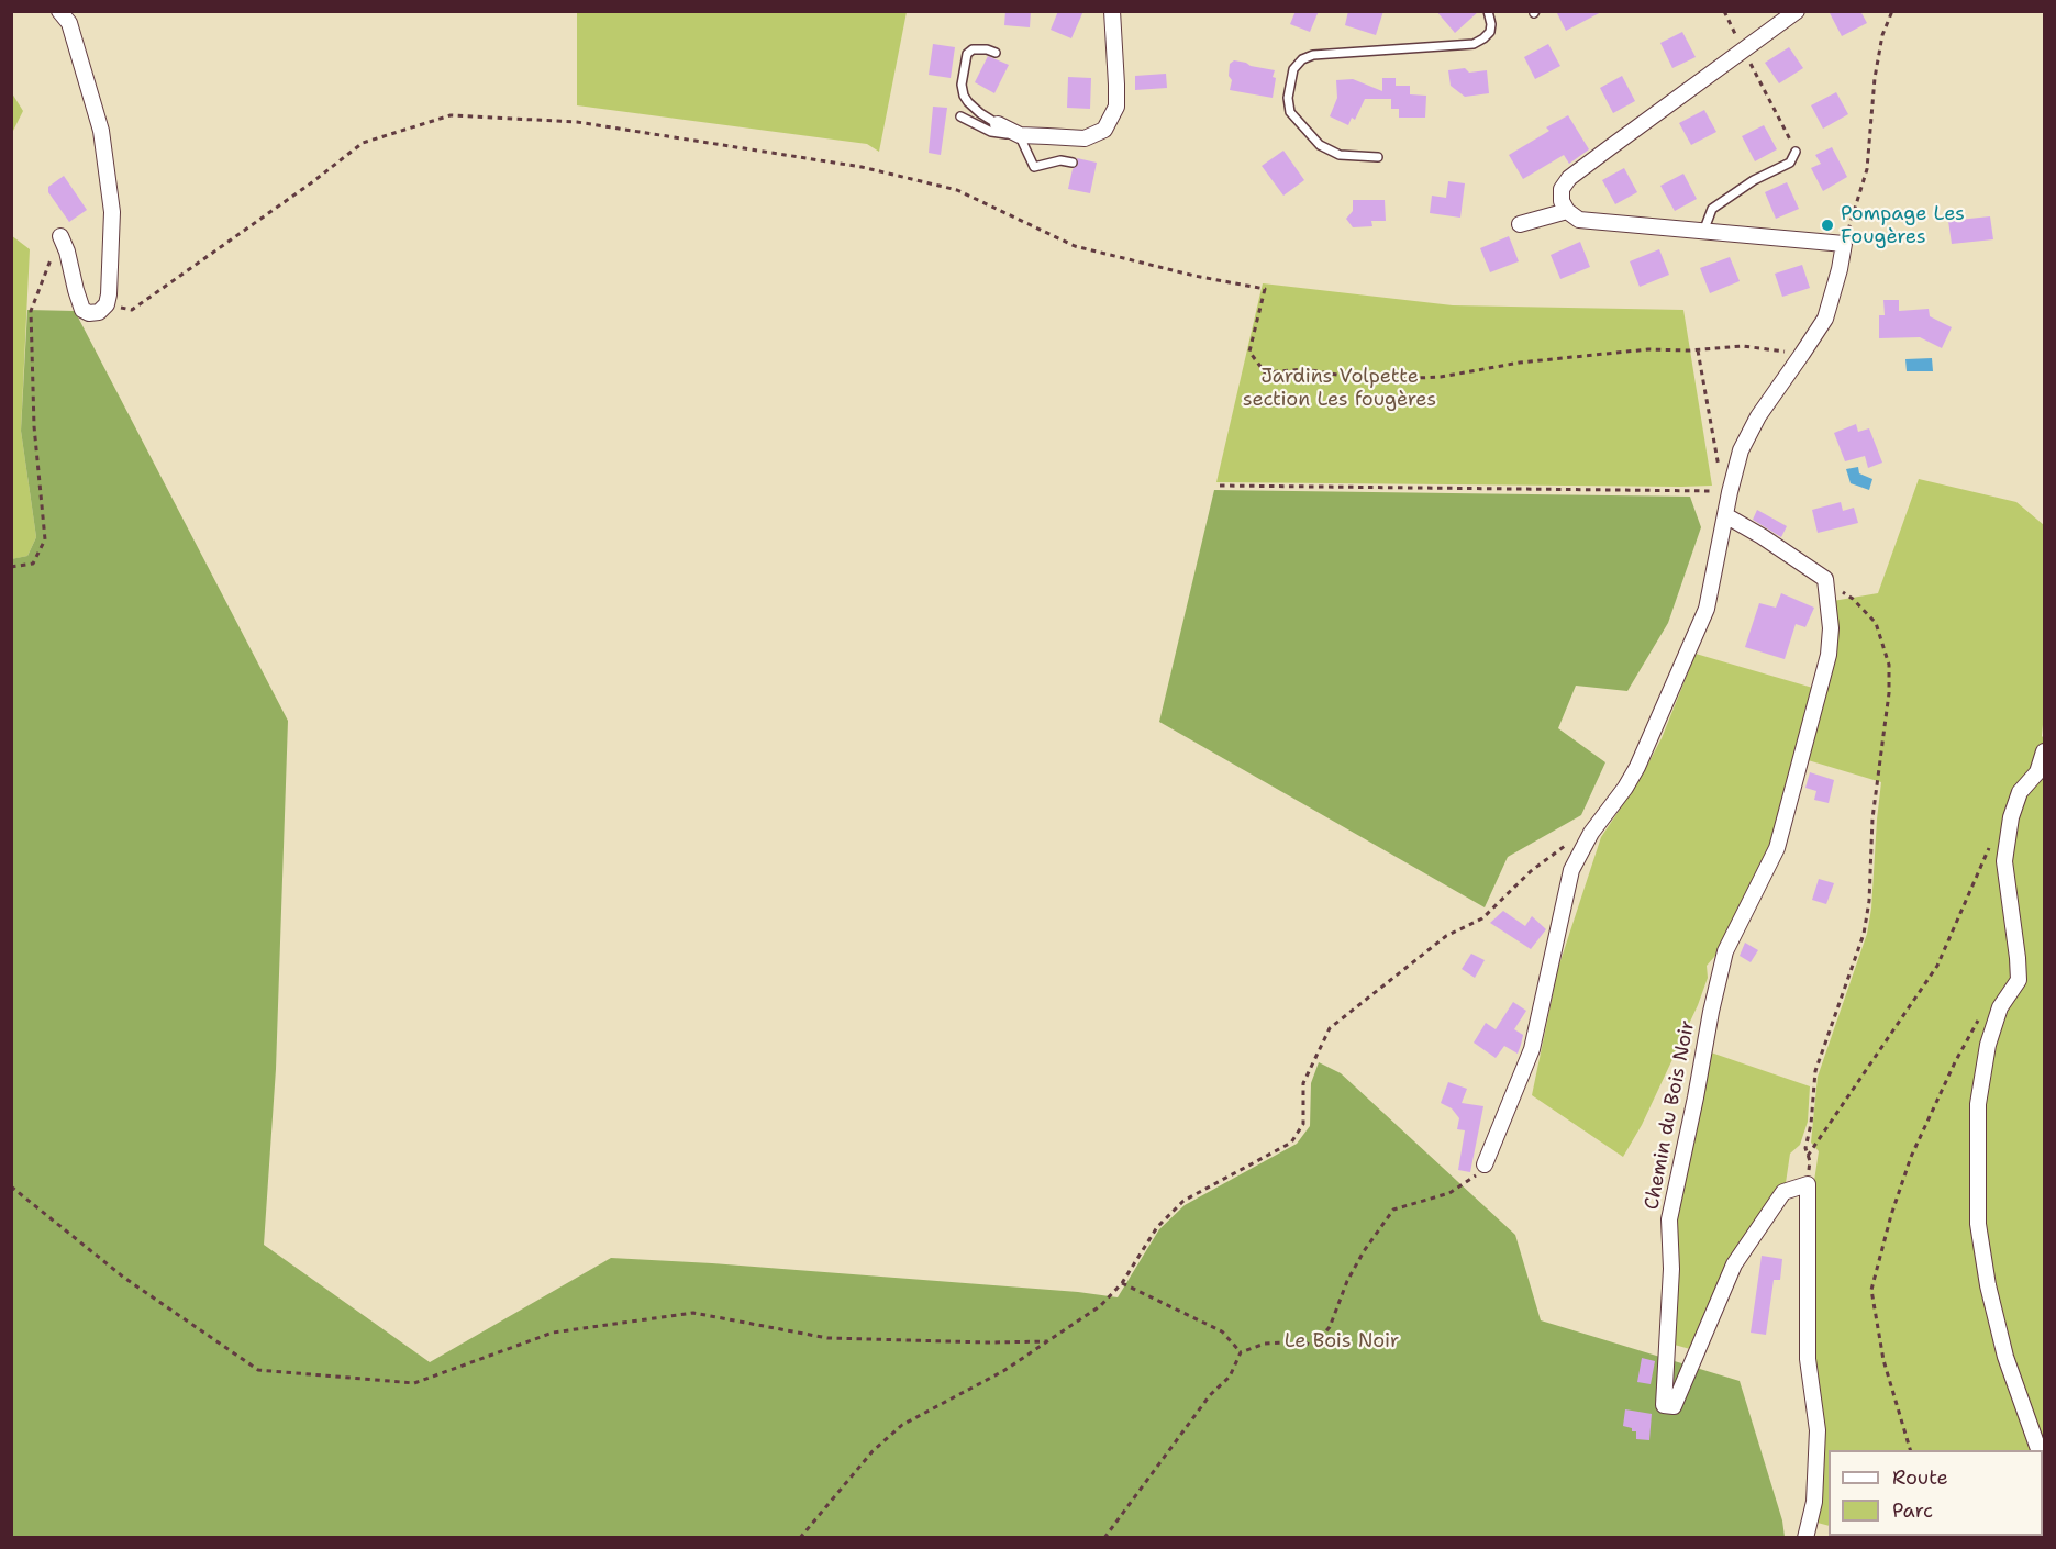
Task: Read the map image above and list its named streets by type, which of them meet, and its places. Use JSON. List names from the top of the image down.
{
  "streets": {
    "street": ["Chemin du Bois Noir"]
  },
  "parks": ["Jardins Volpette section Les fougères", "Le Bois Noir"],
  "places": ["Pompage Les Fougères"],
  "legend": ["Route", "Parc"]
}
